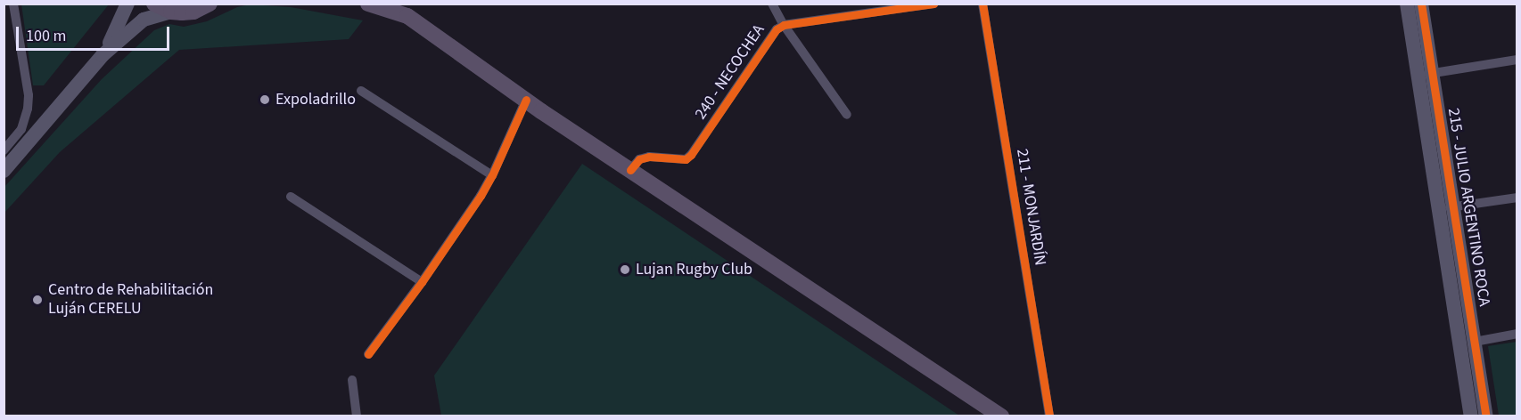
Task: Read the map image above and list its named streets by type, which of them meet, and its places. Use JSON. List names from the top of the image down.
{
  "streets": {
    "street": ["240 - NECOCHEA", "211 - MONJARDÍN", "215 - JULIO ARGENTINO ROCA"]
  },
  "places": ["Expoladrillo", "Lujan Rugby Club", "Centro de Rehabilitación Luján CERELU"],
  "scale_bar": "100 m"
}
